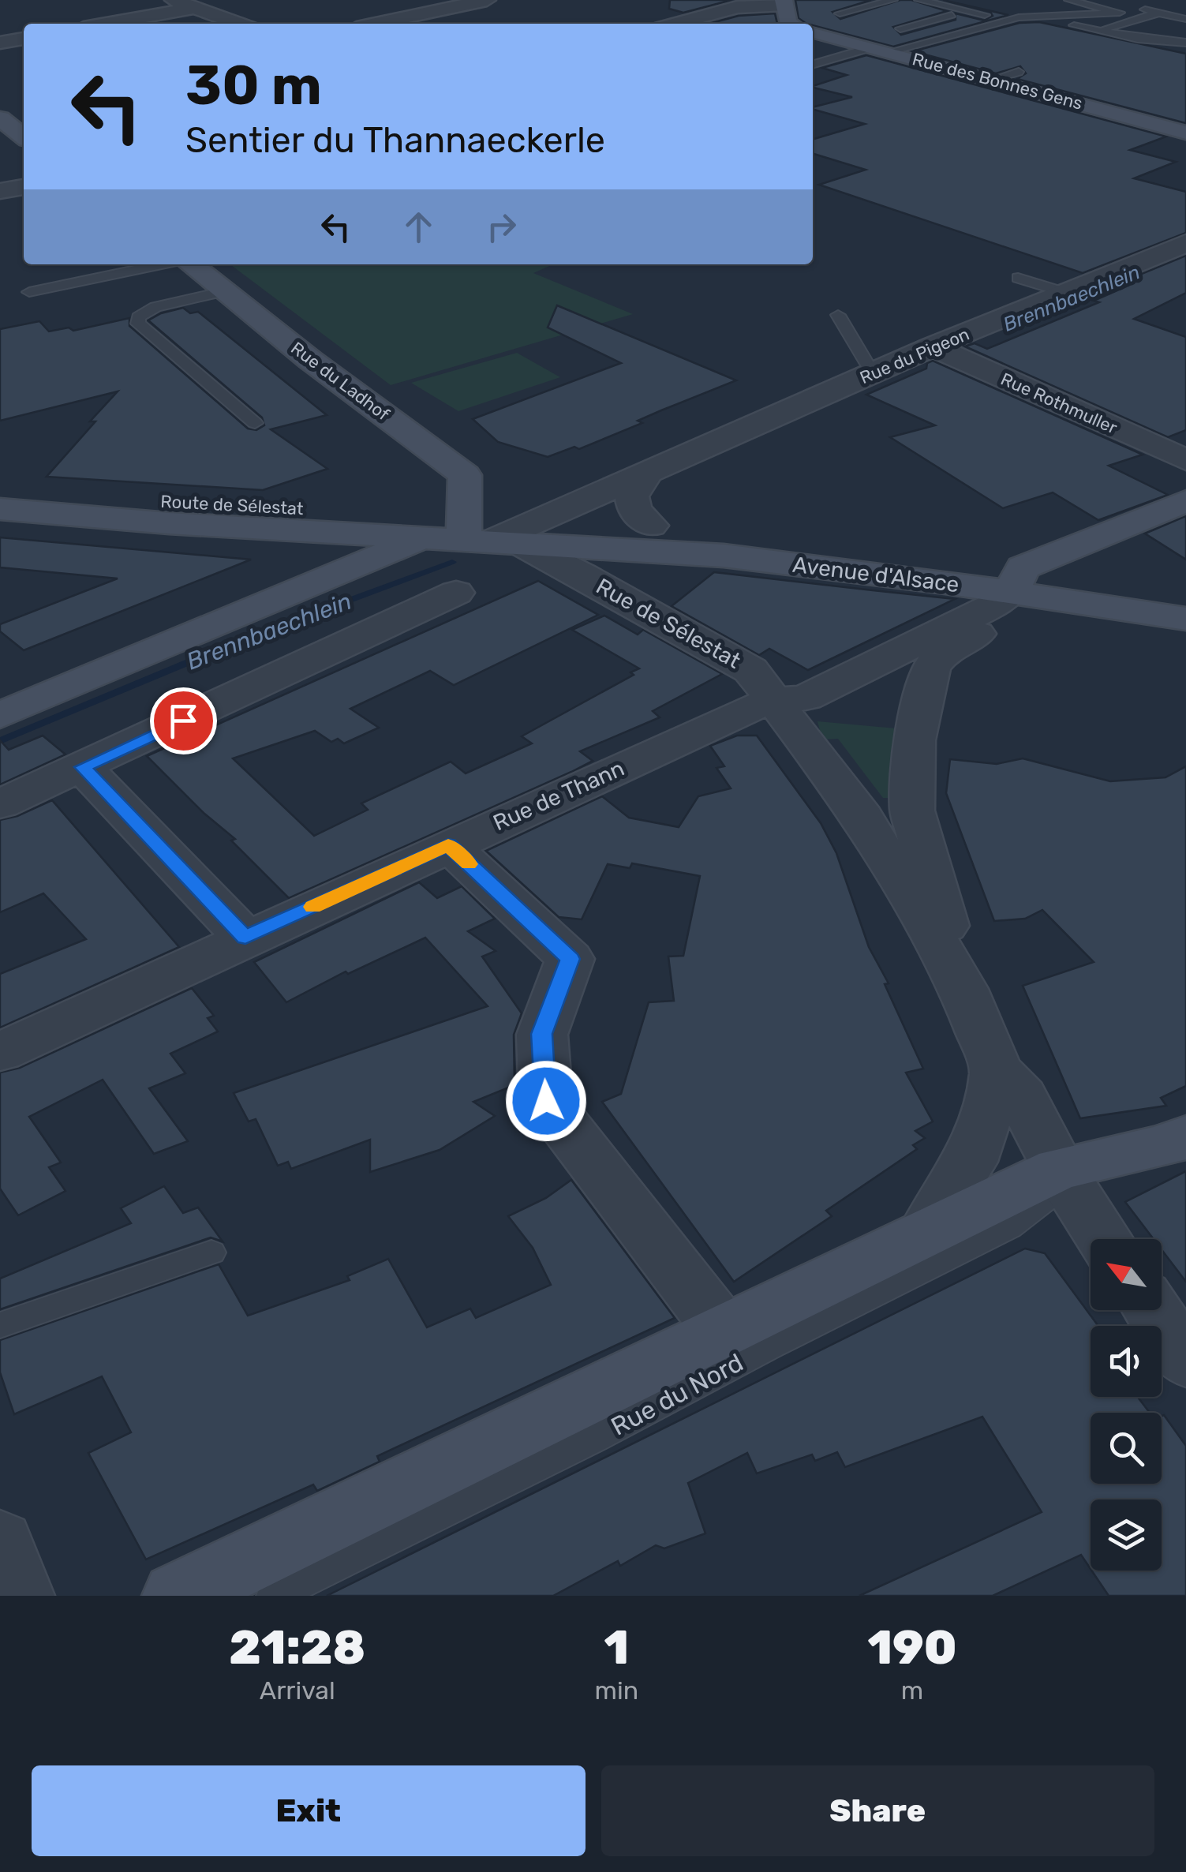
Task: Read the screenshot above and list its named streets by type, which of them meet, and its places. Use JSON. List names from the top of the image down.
{
  "streets": {
    "main road": [
      "Rue des Bonnes Gens",
      "Rue du Ladhof",
      "Route de Sélestat",
      "Avenue d'Alsace",
      "Rue du Nord"
    ],
    "street": [
      "Rue du Pigeon",
      "Rue Rothmuller",
      "Rue de Sélestat",
      "Rue de Thann"
    ]
  },
  "crossings": [
    ["Rue du Pigeon", "Rue du Ladhof"],
    ["Rue du Pigeon", "Rue Rothmuller"],
    ["Rue du Pigeon", "Route de Sélestat"],
    ["Rue du Pigeon", "Avenue d'Alsace"],
    ["Rue du Pigeon", "Rue de Sélestat"],
    ["Rue du Ladhof", "Route de Sélestat"],
    ["Rue du Ladhof", "Avenue d'Alsace"],
    ["Rue du Ladhof", "Rue de Sélestat"],
    ["Route de Sélestat", "Avenue d'Alsace"],
    ["Route de Sélestat", "Rue de Sélestat"],
    ["Avenue d'Alsace", "Rue de Sélestat"],
    ["Avenue d'Alsace", "Rue de Thann"],
    ["Rue de Sélestat", "Rue de Thann"]
  ],
  "water": ["Brennbaechlein"],
  "north": "top left",
  "page": {
    "turn": ["30 m", "Sentier du Thannaeckerle"],
    "eta": [
      "21:28",
      "Arrival",
      "1",
      "min",
      "190",
      "m"
    ],
    "buttons": ["Exit", "Share"]
  }
}
